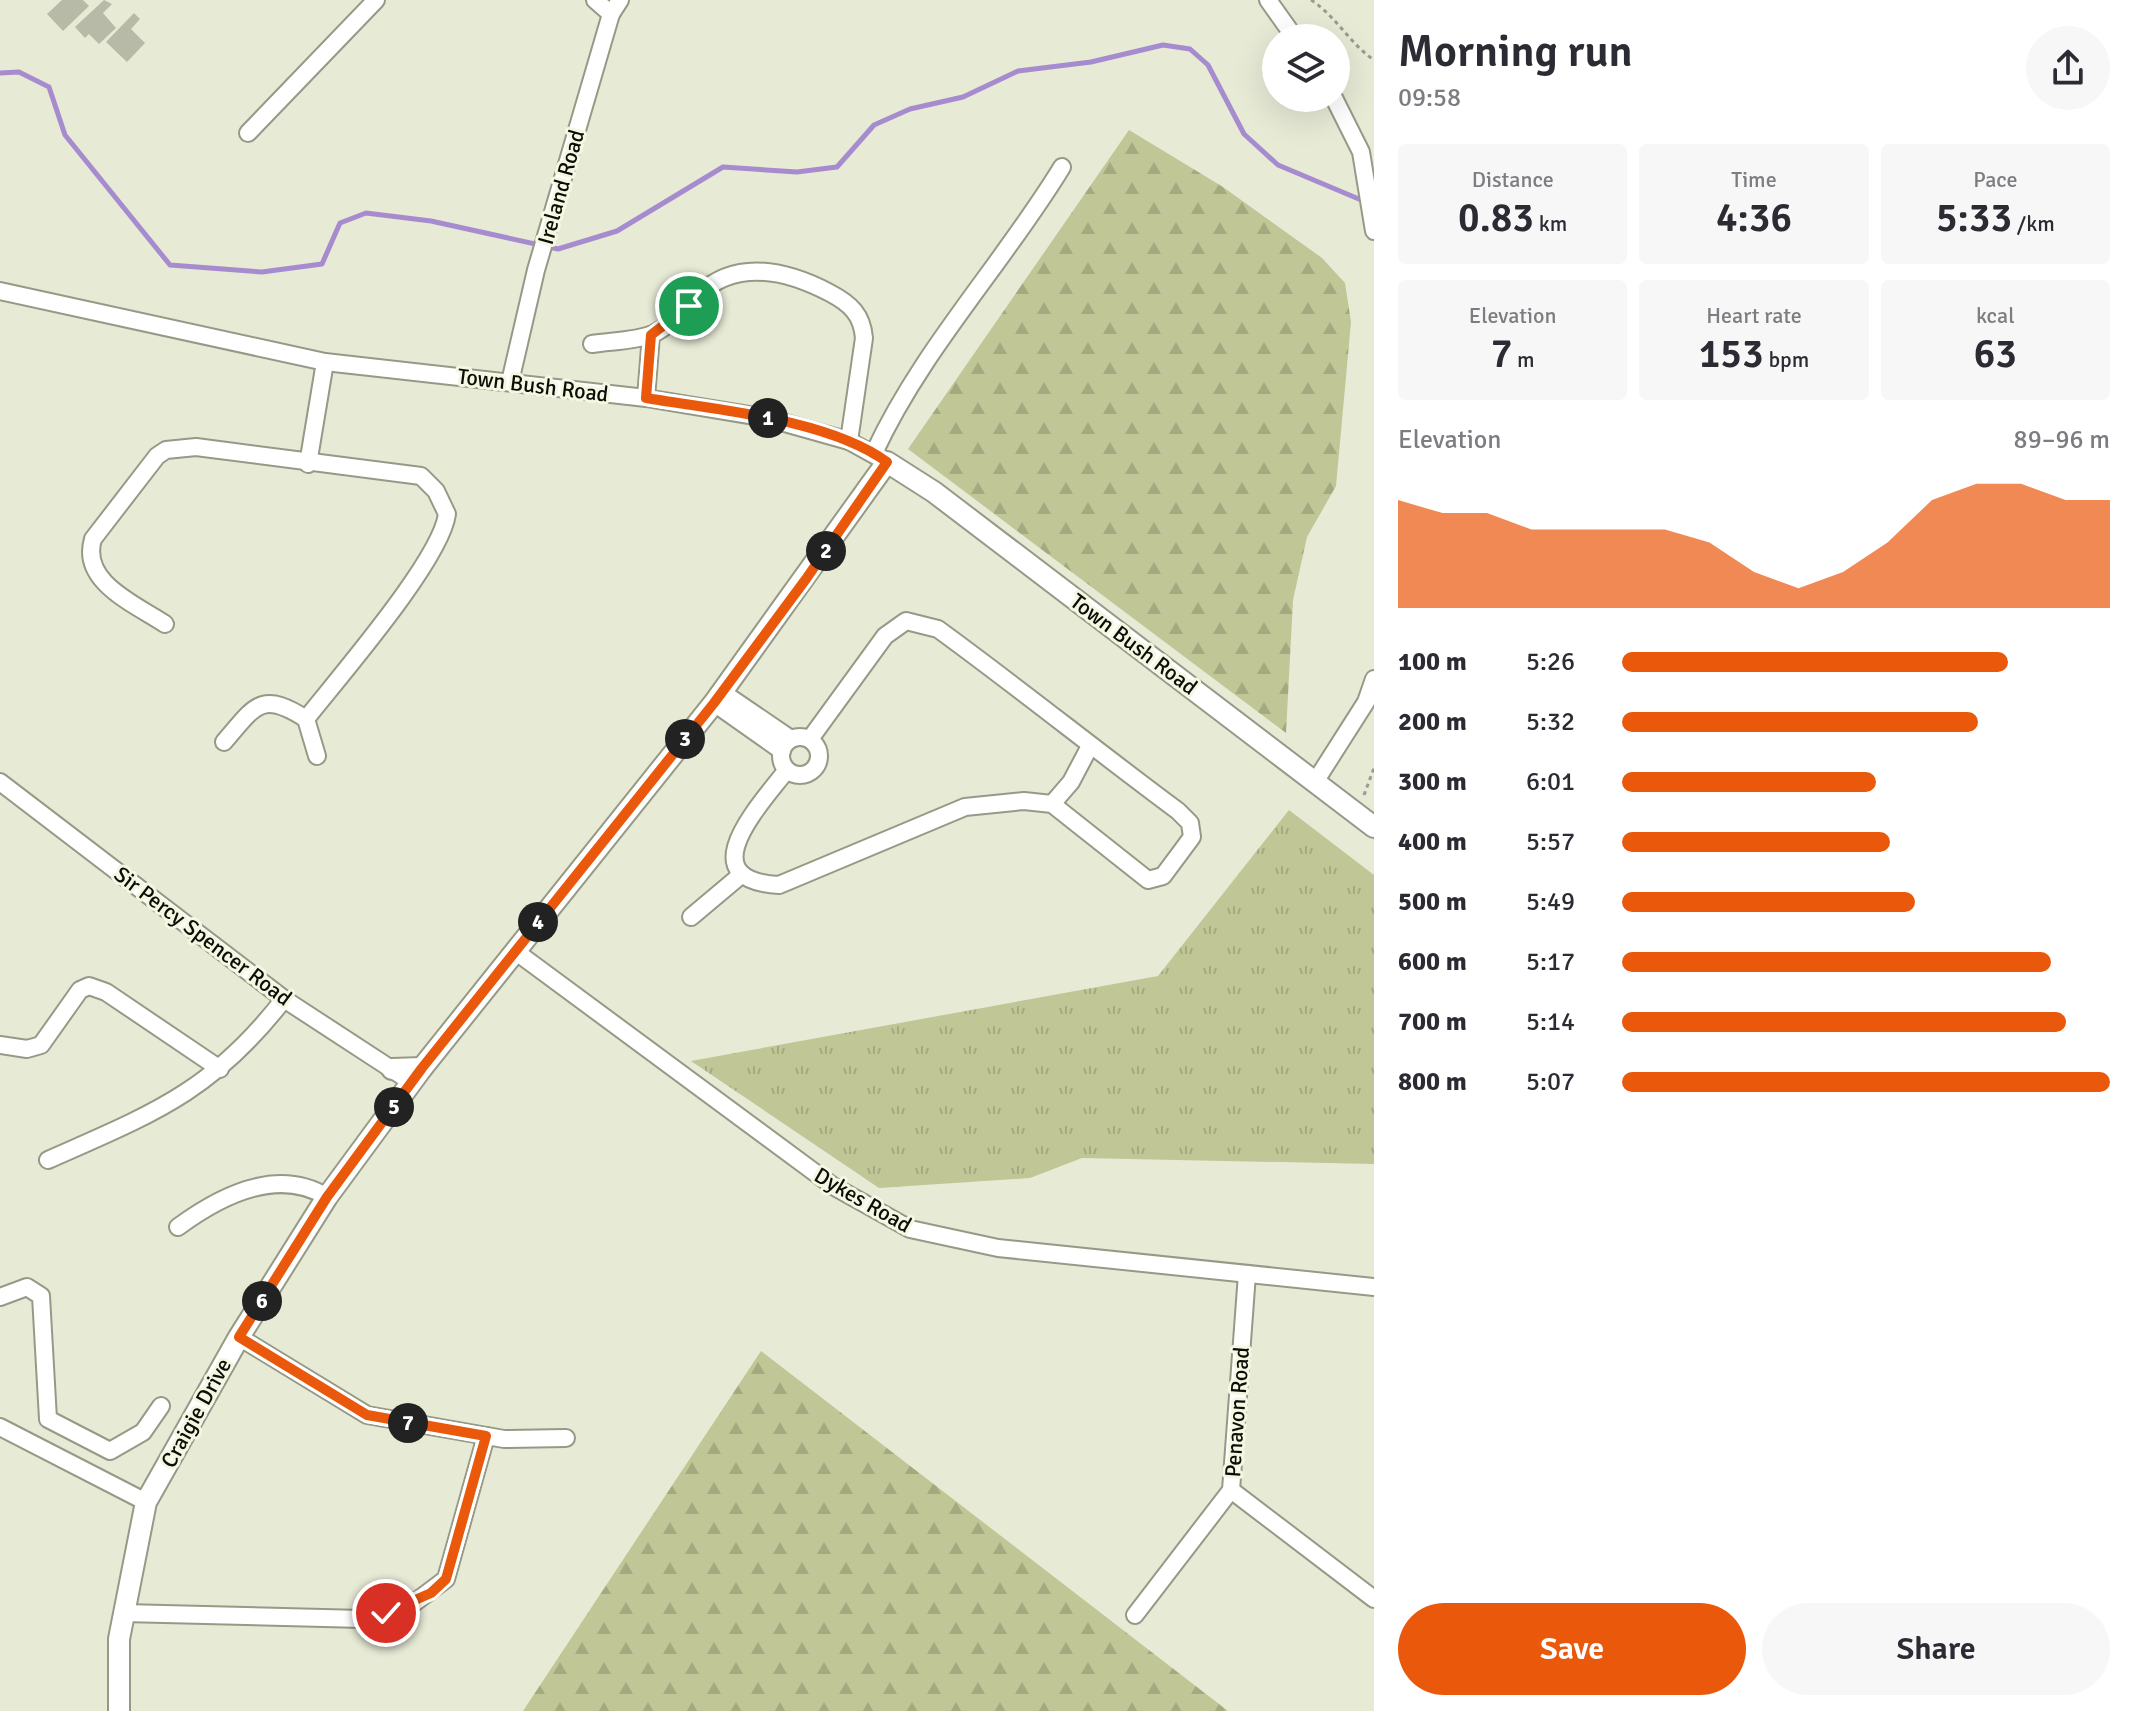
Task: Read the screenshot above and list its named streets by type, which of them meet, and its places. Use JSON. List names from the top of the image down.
{
  "streets": {
    "street": [
      "Ireland Road",
      "Town Bush Road",
      "Sir Percy Spencer Road",
      "Dykes Road",
      "Penavon Road",
      "Craigie Drive"
    ]
  },
  "crossings": [
    ["Ireland Road", "Town Bush Road"],
    ["Town Bush Road", "Craigie Drive"],
    ["Dykes Road", "Penavon Road"],
    ["Dykes Road", "Craigie Drive"]
  ],
  "page": {
    "heading": ["Morning run", "09:58"],
    "stats": [
      ["Distance", "0.83 km"],
      ["Time", "4:36"],
      ["Pace", "5:33 /km"],
      ["Elevation", "7 m"],
      ["Heart rate", "153 bpm"],
      ["kcal", "63"]
    ],
    "pins": [
      "1",
      "2",
      "3",
      "4",
      "5",
      "6",
      "7"
    ],
    "chart": ["Elevation", "89–96 m"],
    "list": [
      {
        "name": "100 m",
        "note": "5:26"
      },
      {
        "name": "200 m",
        "note": "5:32"
      },
      {
        "name": "300 m",
        "note": "6:01"
      },
      {
        "name": "400 m",
        "note": "5:57"
      },
      {
        "name": "500 m",
        "note": "5:49"
      },
      {
        "name": "600 m",
        "note": "5:17"
      },
      {
        "name": "700 m",
        "note": "5:14"
      },
      {
        "name": "800 m",
        "note": "5:07"
      }
    ],
    "buttons": ["Save", "Share"]
  }
}
